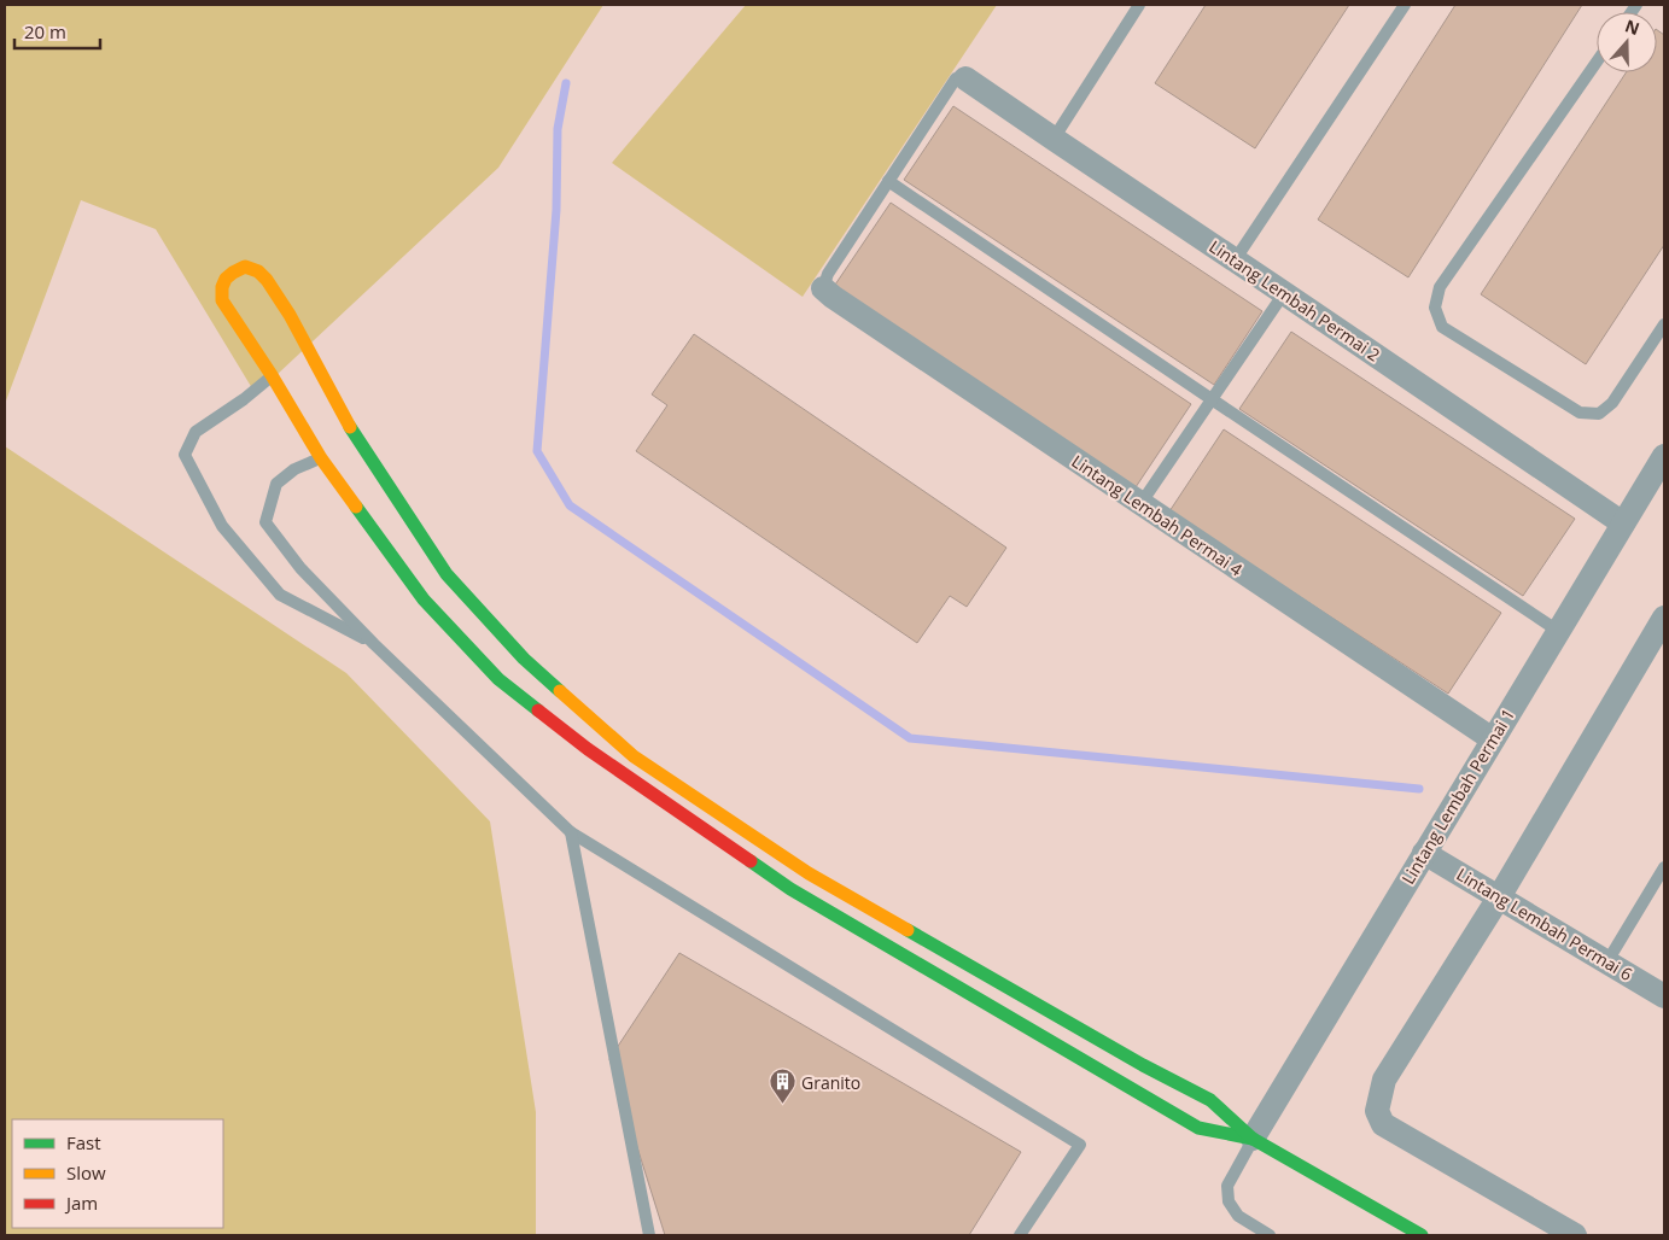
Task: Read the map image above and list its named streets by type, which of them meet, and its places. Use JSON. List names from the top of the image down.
{
  "streets": {
    "street": [
      "Lintang Lembah Permai 2",
      "Lintang Lembah Permai 4",
      "Lintang Lembah Permai 1",
      "Lintang Lembah Permai 6"
    ]
  },
  "crossings": [
    ["Lintang Lembah Permai 2", "Lintang Lembah Permai 1"],
    ["Lintang Lembah Permai 4", "Lintang Lembah Permai 1"],
    ["Lintang Lembah Permai 1", "Lintang Lembah Permai 6"]
  ],
  "places": {
    "building": ["Granito"]
  },
  "legend": ["Fast", "Slow", "Jam"],
  "scale_bar": "20 m",
  "north": "top"
}
